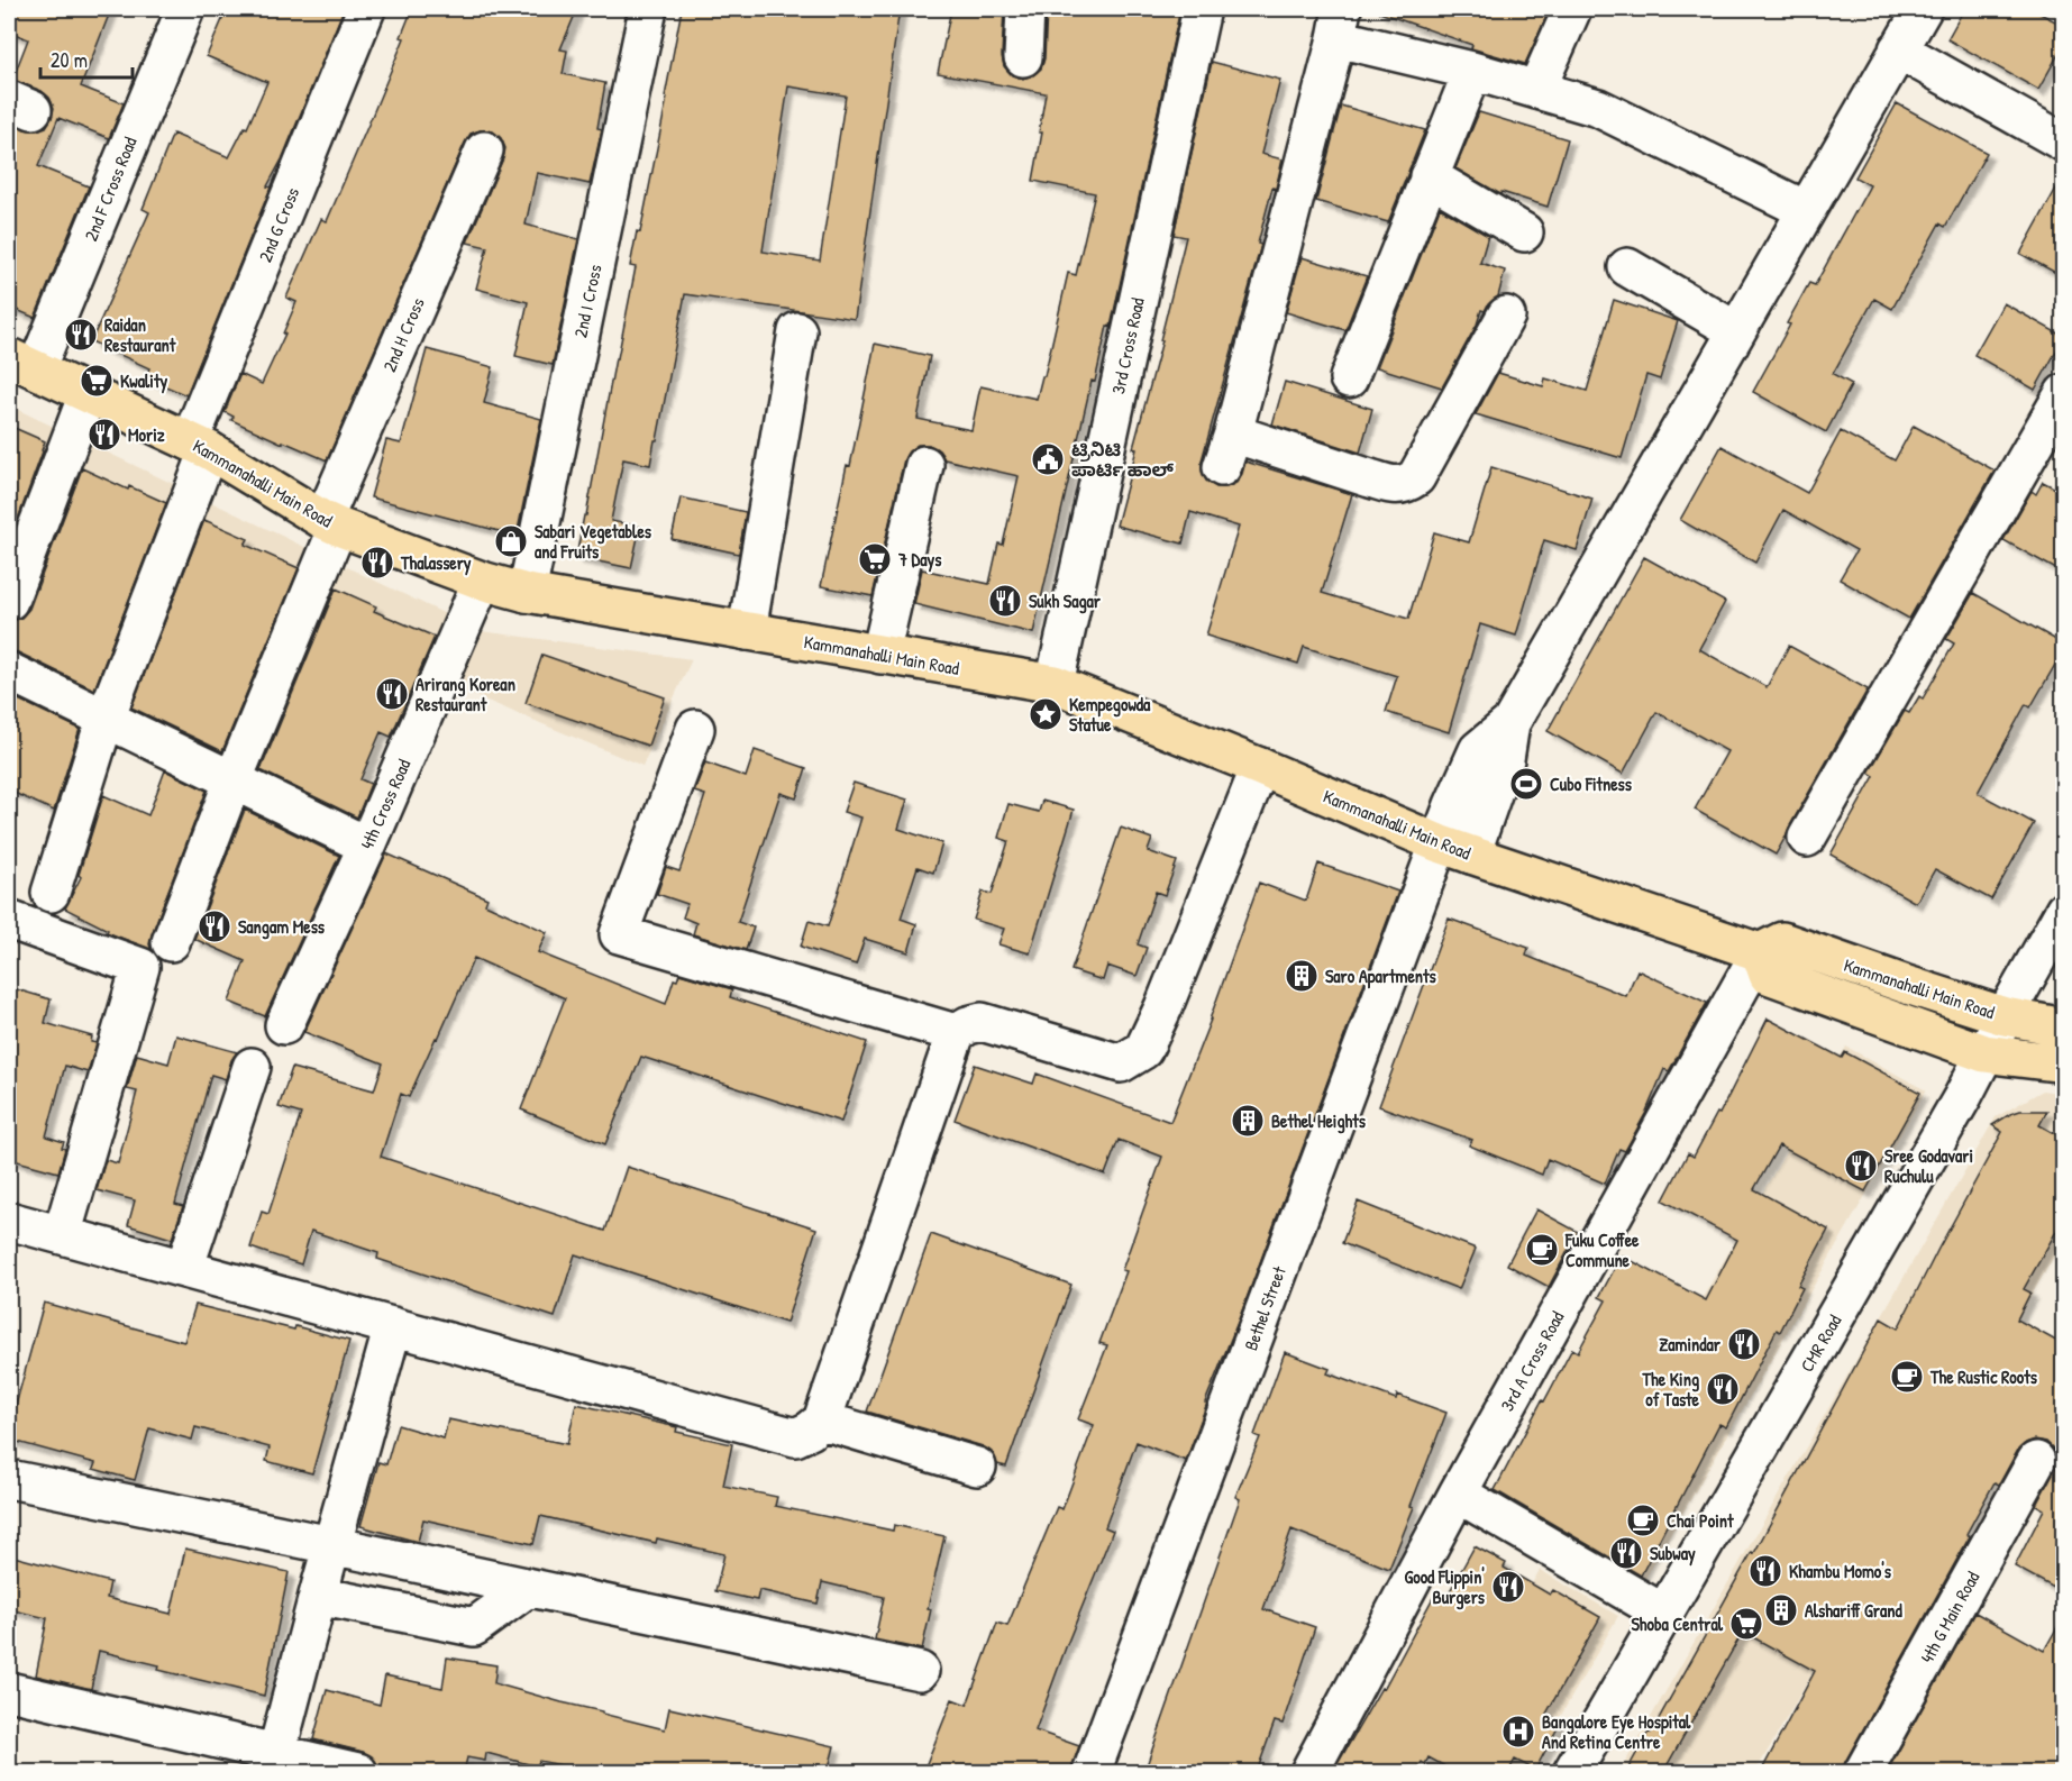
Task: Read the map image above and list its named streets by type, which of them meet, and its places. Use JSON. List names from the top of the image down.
{
  "streets": {
    "main road": ["Kammanahalli Main Road"],
    "street": [
      "2nd F Cross Road",
      "2nd G Cross",
      "2nd I Cross",
      "2nd H Cross",
      "3rd Cross Road",
      "4th Cross Road",
      "Bethel Street",
      "CMR Road",
      "3rd A Cross Road",
      "4th G Main Road"
    ]
  },
  "crossings": [
    ["2nd F Cross Road", "Kammanahalli Main Road"],
    ["2nd G Cross", "Kammanahalli Main Road"],
    ["2nd I Cross", "Kammanahalli Main Road"],
    ["2nd H Cross", "Kammanahalli Main Road"],
    ["3rd Cross Road", "Kammanahalli Main Road"],
    ["Kammanahalli Main Road", "4th Cross Road"],
    ["Kammanahalli Main Road", "Bethel Street"],
    ["Kammanahalli Main Road", "CMR Road"],
    ["Kammanahalli Main Road", "3rd A Cross Road"]
  ],
  "places": {
    "restaurant": [
      "Raidan Restaurant",
      "Moriz",
      "Thalassery",
      "Sukh Sagar",
      "Arirang Korean Restaurant",
      "Sangam Mess",
      "Sree Godavari Ruchulu",
      "Zamindar",
      "The King of Taste",
      "Subway",
      "Khambu Momo's",
      "Good Flippin' Burgers"
    ],
    "supermarket": ["Kwality", "7 Days", "Shoba Central"],
    "public building": ["ಟ್ರಿನಿಟಿ ಪಾರ್ಟಿ ಹಾಲ್"],
    "shop": ["Sabari Vegetables and Fruits"],
    "place": ["Kempegowda Statue"],
    "sports": ["Cubo Fitness"],
    "building": ["Saro Apartments", "Bethel Heights", "Alshariff Grand"],
    "cafe": ["Fuku Coffee Commune", "The Rustic Roots", "Chai Point"],
    "hospital": ["Bangalore Eye Hospital And Retina Centre"]
  },
  "scale_bar": "20 m"
}
